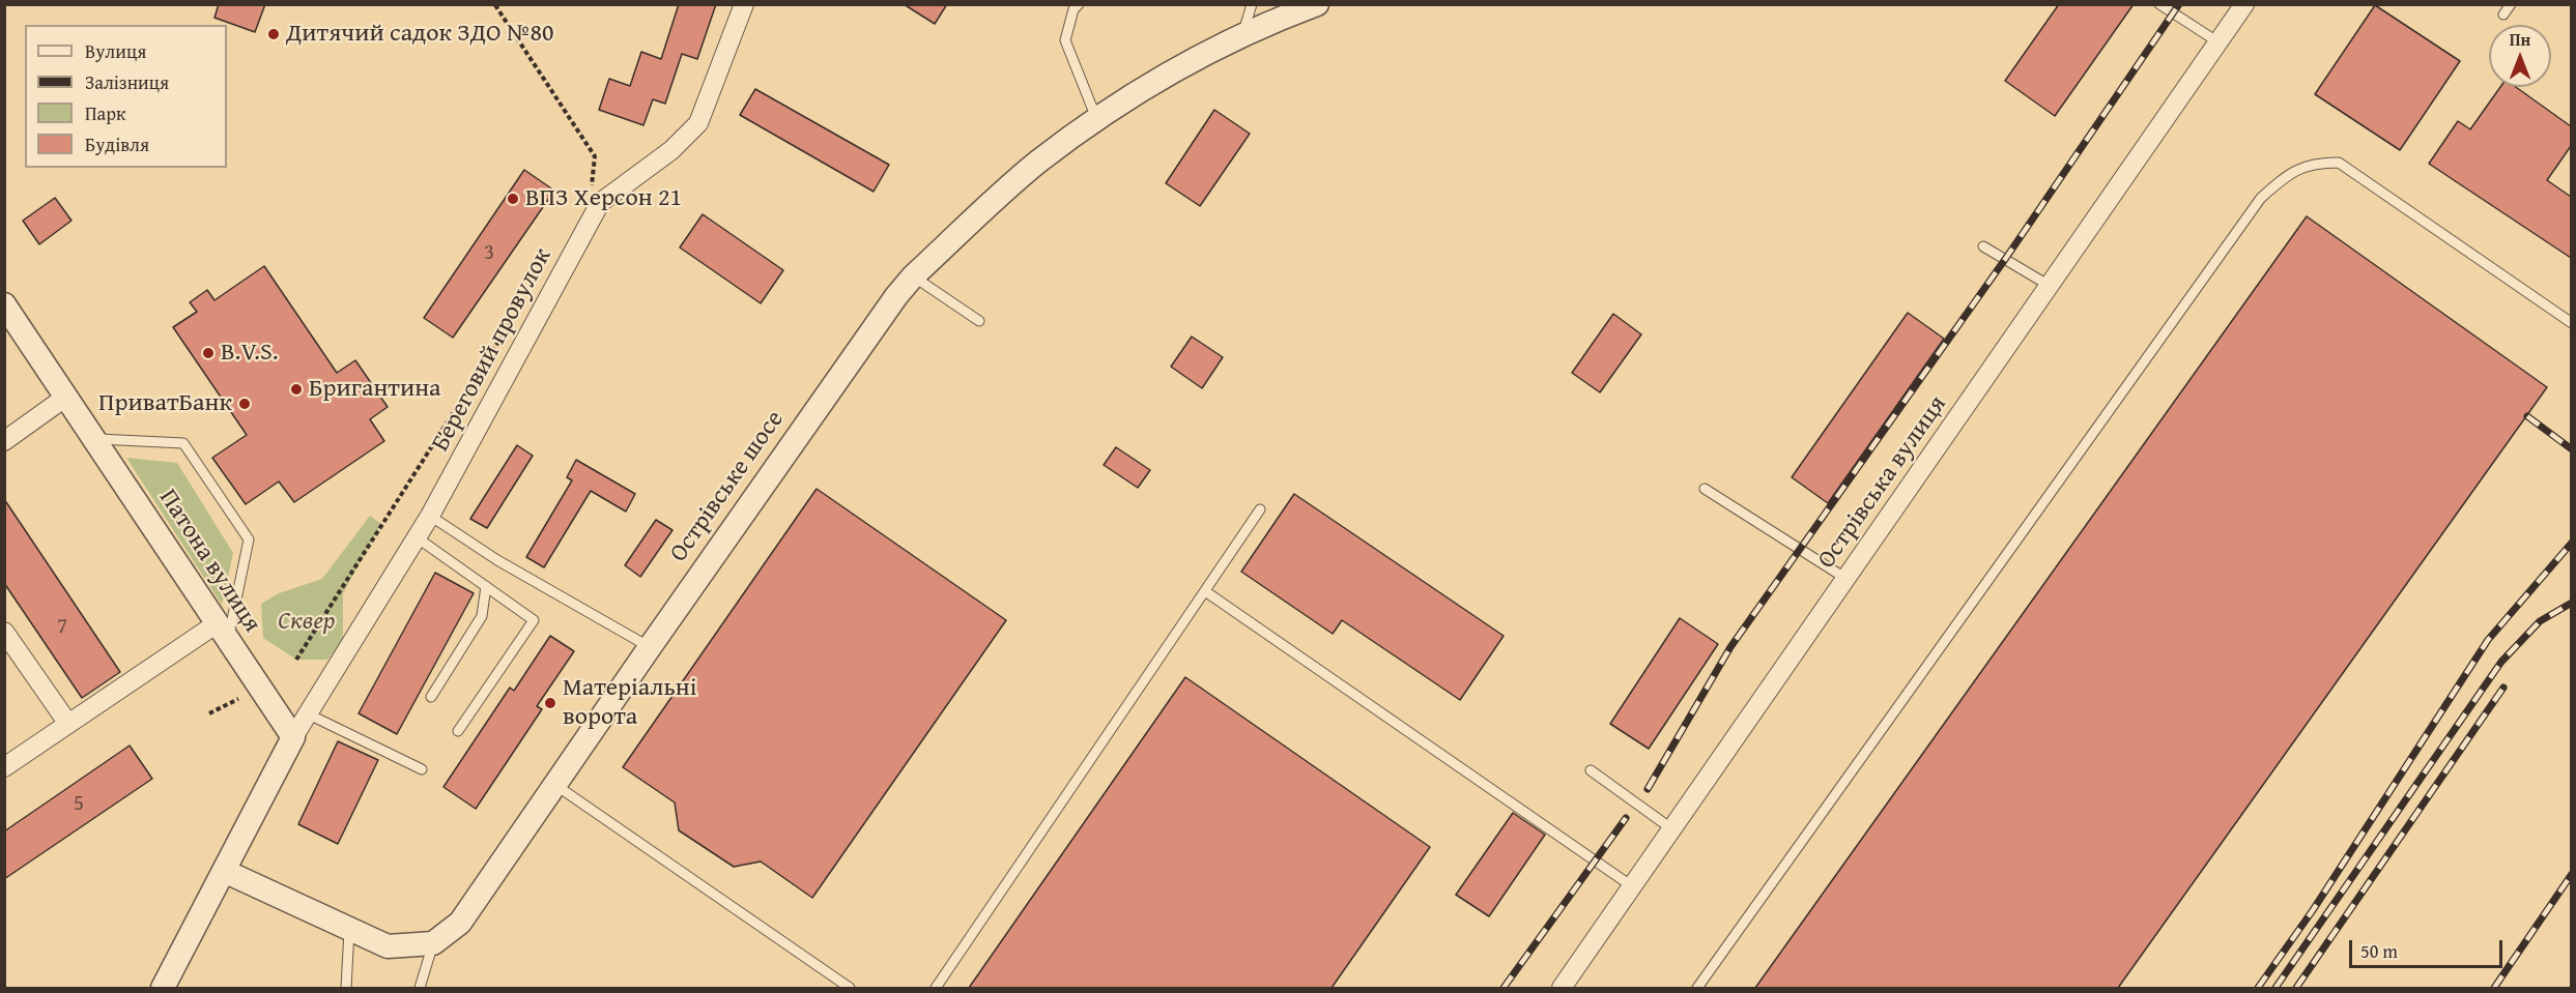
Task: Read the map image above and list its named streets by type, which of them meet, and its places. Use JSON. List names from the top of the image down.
{
  "streets": {
    "street": [
      "Береговий провулок",
      "Острівська вулиця",
      "Острівське шосе",
      "Патона вулиця"
    ]
  },
  "crossings": [
    ["Береговий провулок", "Патона вулиця"]
  ],
  "parks": ["Сквер"],
  "places": [
    "Дитячий садок ЗДО №80",
    "ВПЗ Херсон 21",
    "B.V.S.",
    "Бригантина",
    "ПриватБанк",
    "Матеріальні ворота"
  ],
  "house_numbers": ["3", "7", "5"],
  "legend": [
    "Вулиця",
    "Залізниця",
    "Парк",
    "Будівля"
  ],
  "scale_bar": "50 m",
  "north": "top"
}
